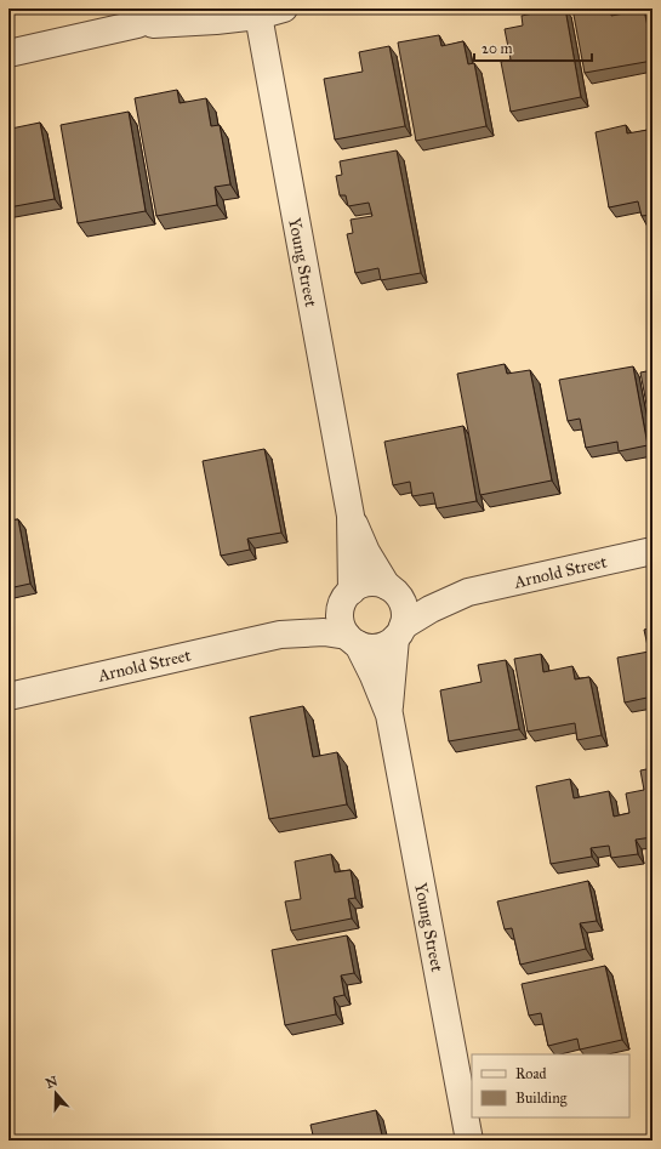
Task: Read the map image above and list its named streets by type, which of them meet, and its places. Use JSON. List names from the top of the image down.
{
  "streets": {
    "street": ["Young Street", "Arnold Street"]
  },
  "crossings": [
    ["Young Street", "Arnold Street"]
  ],
  "legend": ["Road", "Building"],
  "scale_bar": "20 m",
  "north": "top"
}
